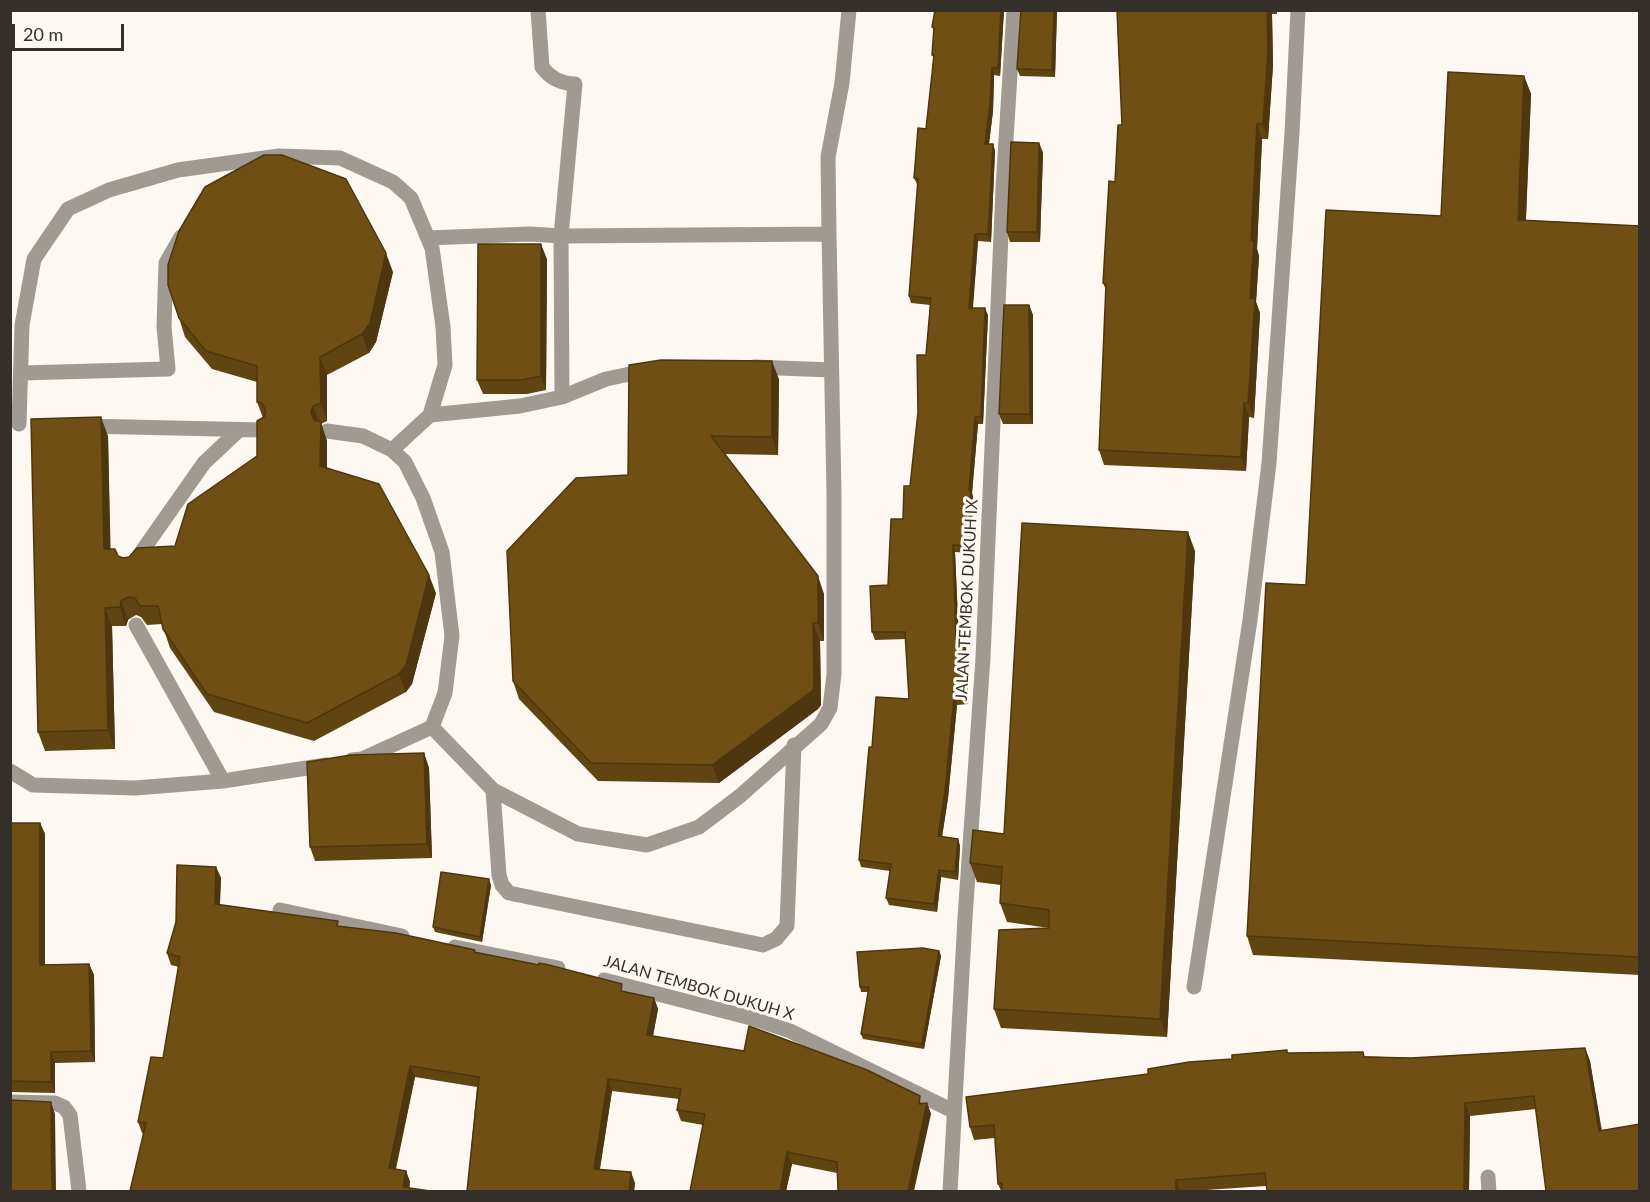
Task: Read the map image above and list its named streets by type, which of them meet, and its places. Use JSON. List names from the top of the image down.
{
  "streets": {
    "street": ["JALAN TEMBOK DUKUH IX", "JALAN TEMBOK DUKUH X"]
  },
  "crossings": [
    ["JALAN TEMBOK DUKUH IX", "JALAN TEMBOK DUKUH X"]
  ],
  "scale_bar": "20 m"
}
